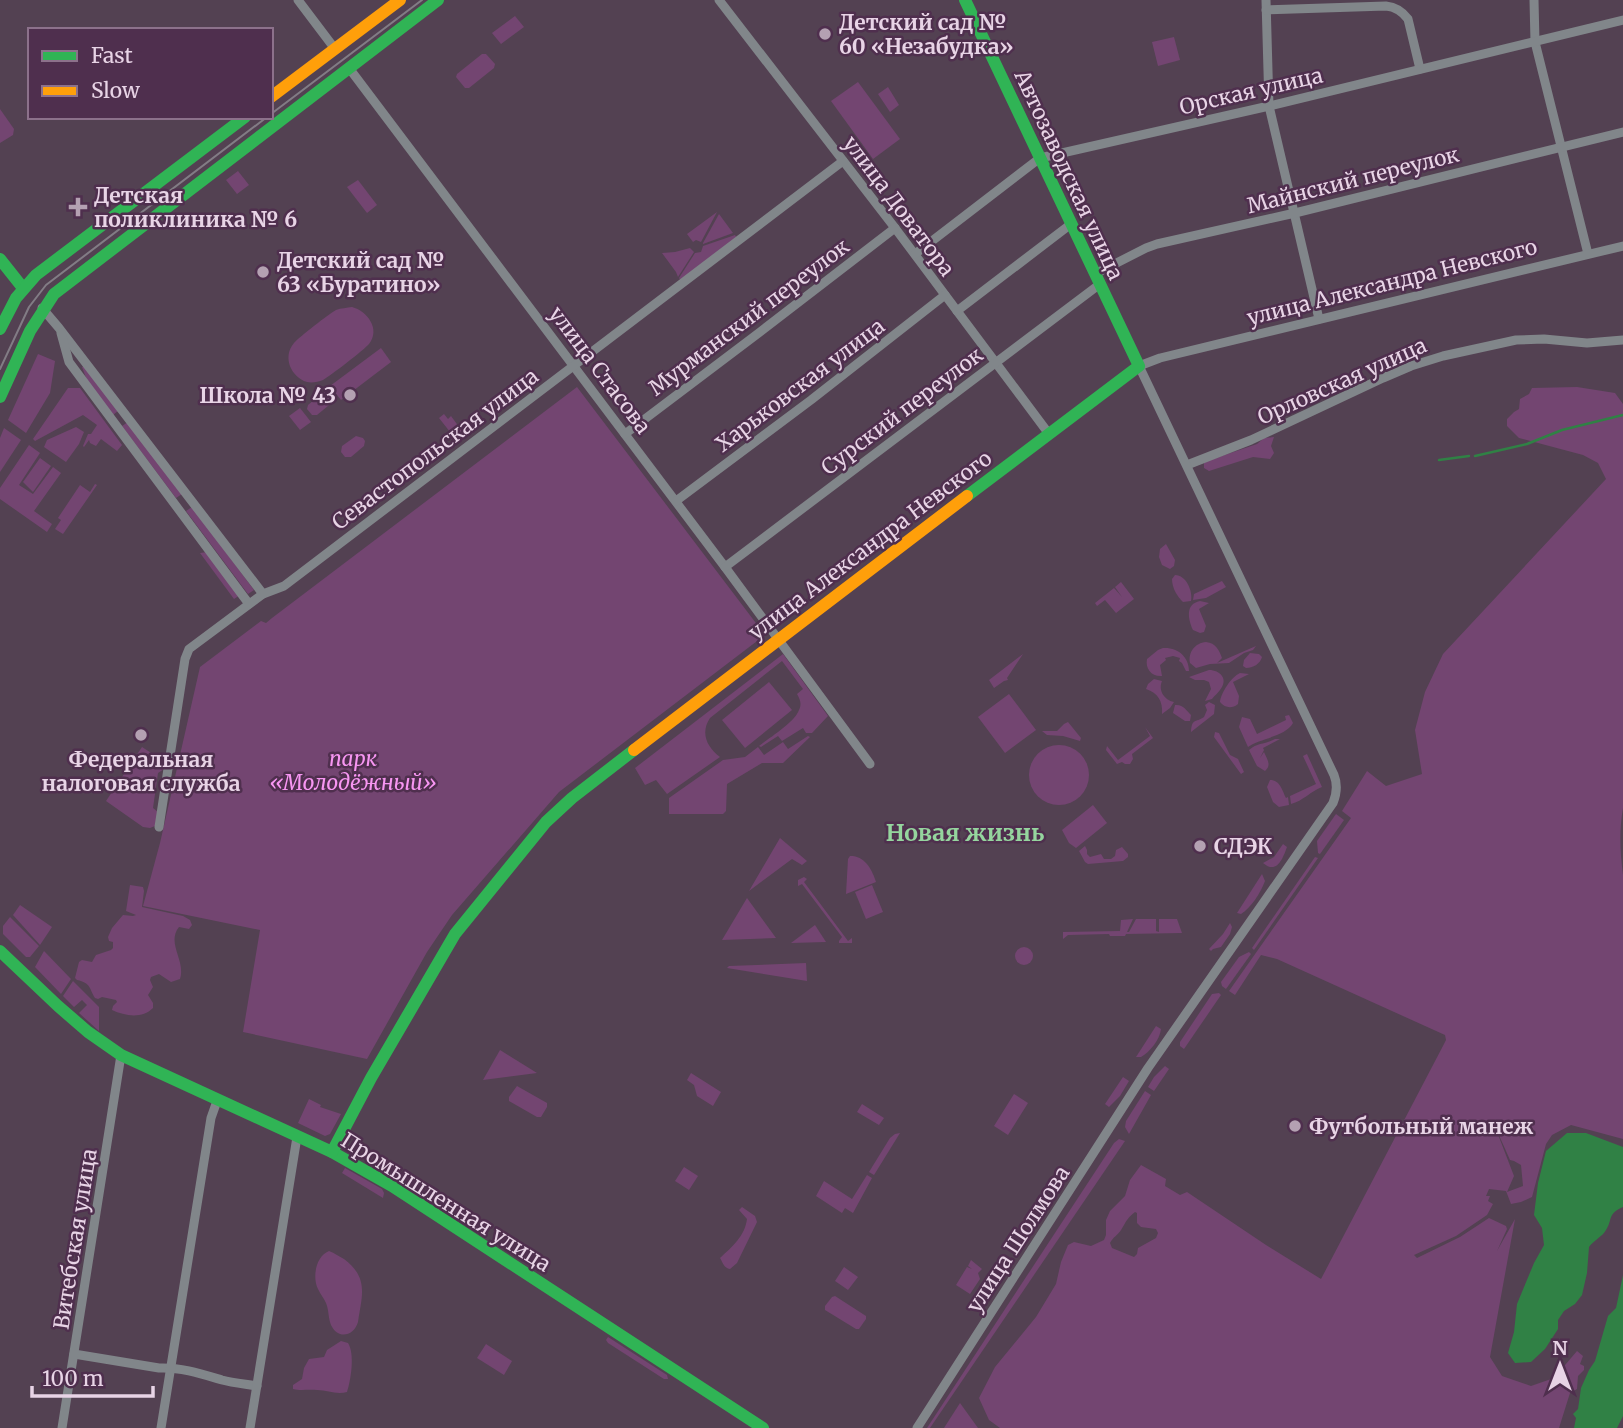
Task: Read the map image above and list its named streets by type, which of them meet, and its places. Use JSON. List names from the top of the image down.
{
  "streets": {
    "street": [
      "Орская улица",
      "Автозаводская улица",
      "Майнский переулок",
      "улица Доватора",
      "улица Александра Невского",
      "Мурманский переулок",
      "улица Стасова",
      "Орловская улица",
      "Харьковская улица",
      "Сурский переулок",
      "Севастопольская улица",
      "Промышленная улица",
      "Витебская улица",
      "улица Шолмова"
    ]
  },
  "crossings": [
    ["Орская улица", "Автозаводская улица"],
    ["Орская улица", "улица Доватора"],
    ["Автозаводская улица", "Майнский переулок"],
    ["Автозаводская улица", "улица Александра Невского"],
    ["Автозаводская улица", "Сурский переулок"],
    ["Майнский переулок", "Сурский переулок"],
    ["улица Доватора", "улица Александра Невского"],
    ["улица Доватора", "Мурманский переулок"],
    ["улица Доватора", "Харьковская улица"],
    ["улица Доватора", "Сурский переулок"],
    ["улица Доватора", "Севастопольская улица"],
    ["улица Александра Невского", "улица Стасова"],
    ["улица Александра Невского", "Промышленная улица"],
    ["Мурманский переулок", "улица Стасова"],
    ["улица Стасова", "Харьковская улица"],
    ["улица Стасова", "Сурский переулок"],
    ["улица Стасова", "Севастопольская улица"],
    ["Орловская улица", "улица Шолмова"],
    ["Промышленная улица", "Витебская улица"]
  ],
  "districts": ["Новая жизнь"],
  "parks": ["парк «Молодёжный»"],
  "places": {
    "other": [
      "Детский сад № 60 «Незабудка»",
      "Детский сад № 63 «Буратино»",
      "Школа № 43",
      "Федеральная налоговая служба",
      "СДЭК",
      "Футбольный манеж"
    ],
    "health": ["Детская поликлиника № 6"]
  },
  "legend": ["Fast", "Slow"],
  "scale_bar": "100 m",
  "north": "top"
}
